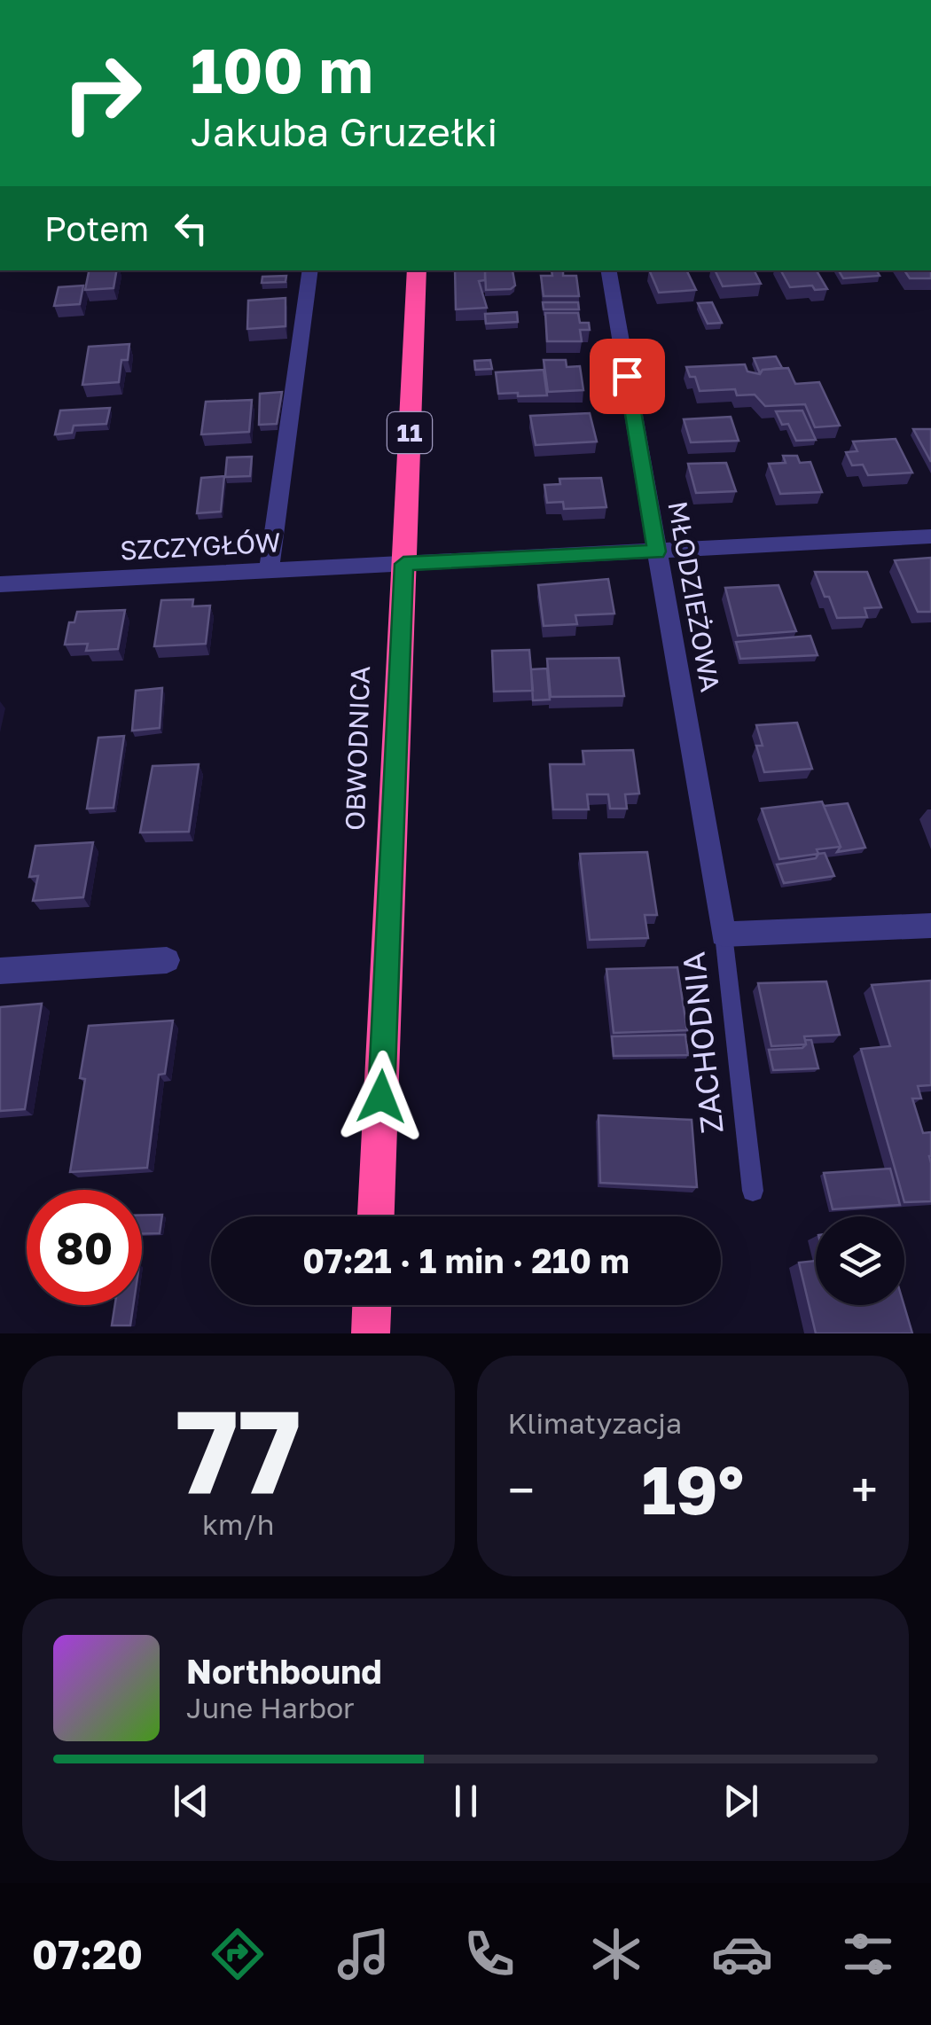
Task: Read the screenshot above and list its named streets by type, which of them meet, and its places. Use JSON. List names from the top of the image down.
{
  "streets": {
    "highway": ["11", "OBWODNICA"],
    "street": ["SZCZYGŁÓW", "MŁODZIEŻOWA", "ZACHODNIA"]
  },
  "crossings": [
    ["SZCZYGŁÓW", "MŁODZIEŻOWA"],
    ["SZCZYGŁÓW", "OBWODNICA"],
    ["MŁODZIEŻOWA", "ZACHODNIA"]
  ],
  "page": {
    "turn": ["100 m", "Jakuba Gruzełki"],
    "then": "Potem",
    "limit": "80",
    "trip": "07:21 · 1 min · 210 m",
    "tile": [
      ["77", "km/h"],
      "Klimatyzacja"
    ],
    "heat": ["−", "19°", "+"],
    "song": ["Northbound", "June Harbor"],
    "tabs": "07:20"
  }
}
